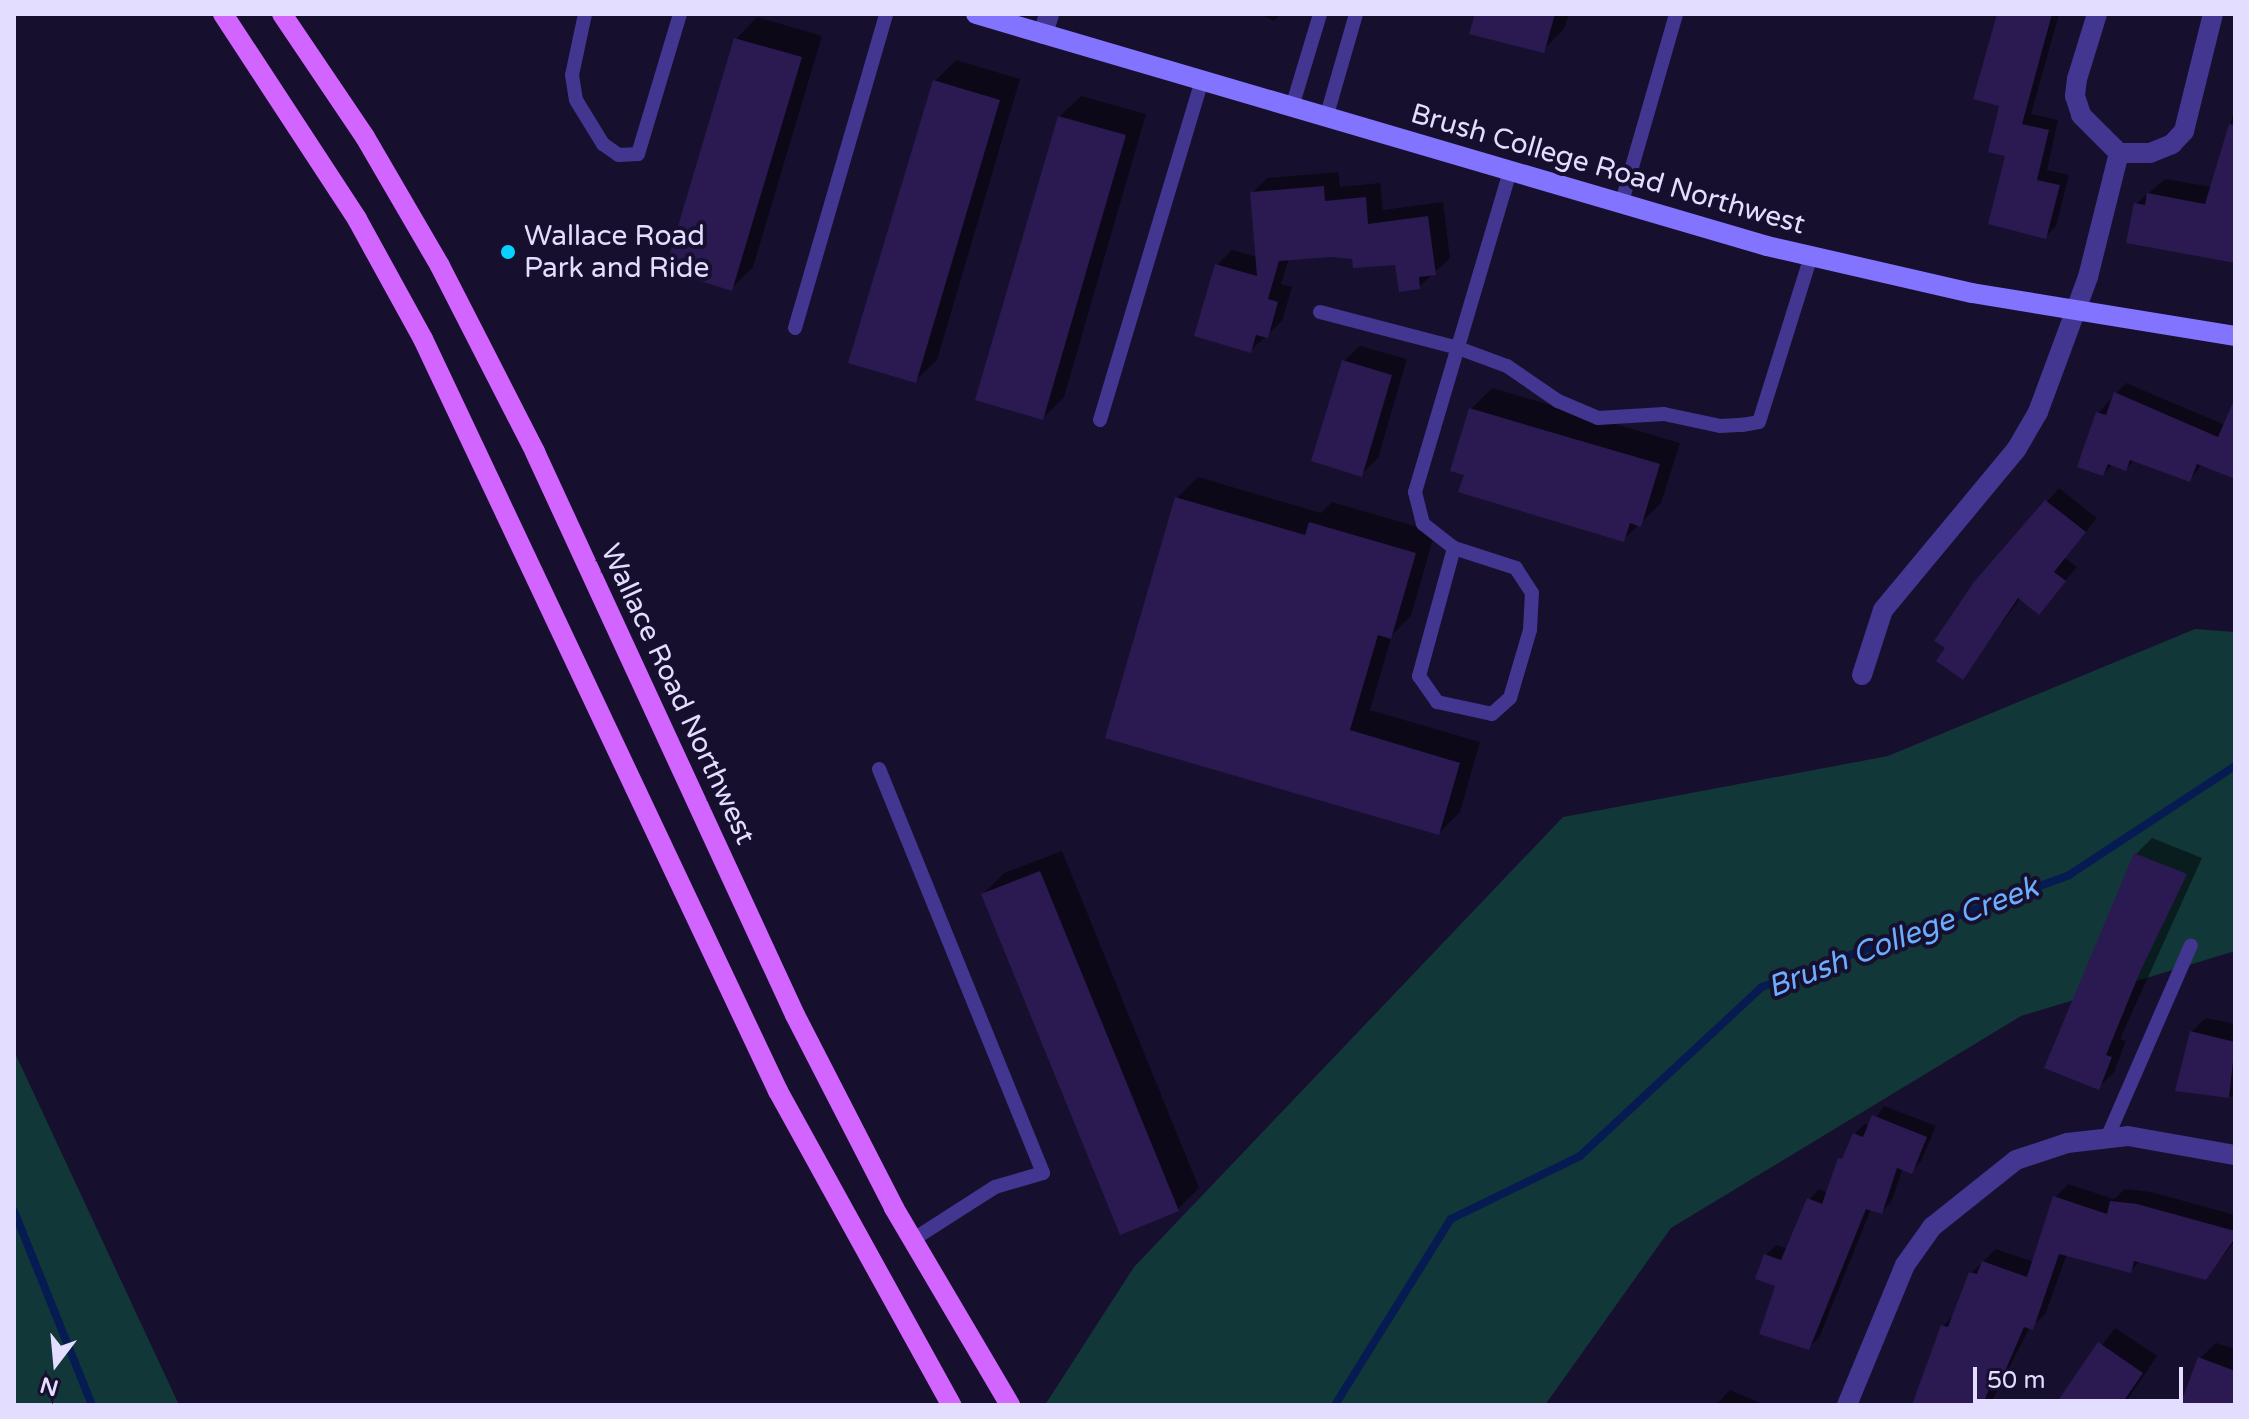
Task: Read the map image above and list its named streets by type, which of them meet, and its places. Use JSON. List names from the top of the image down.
{
  "streets": {
    "main road": ["Wallace Road Northwest"],
    "street": ["Brush College Road Northwest"]
  },
  "water": ["Brush College Creek"],
  "places": ["Wallace Road Park and Ride"],
  "scale_bar": "50 m",
  "north": "bottom"
}
